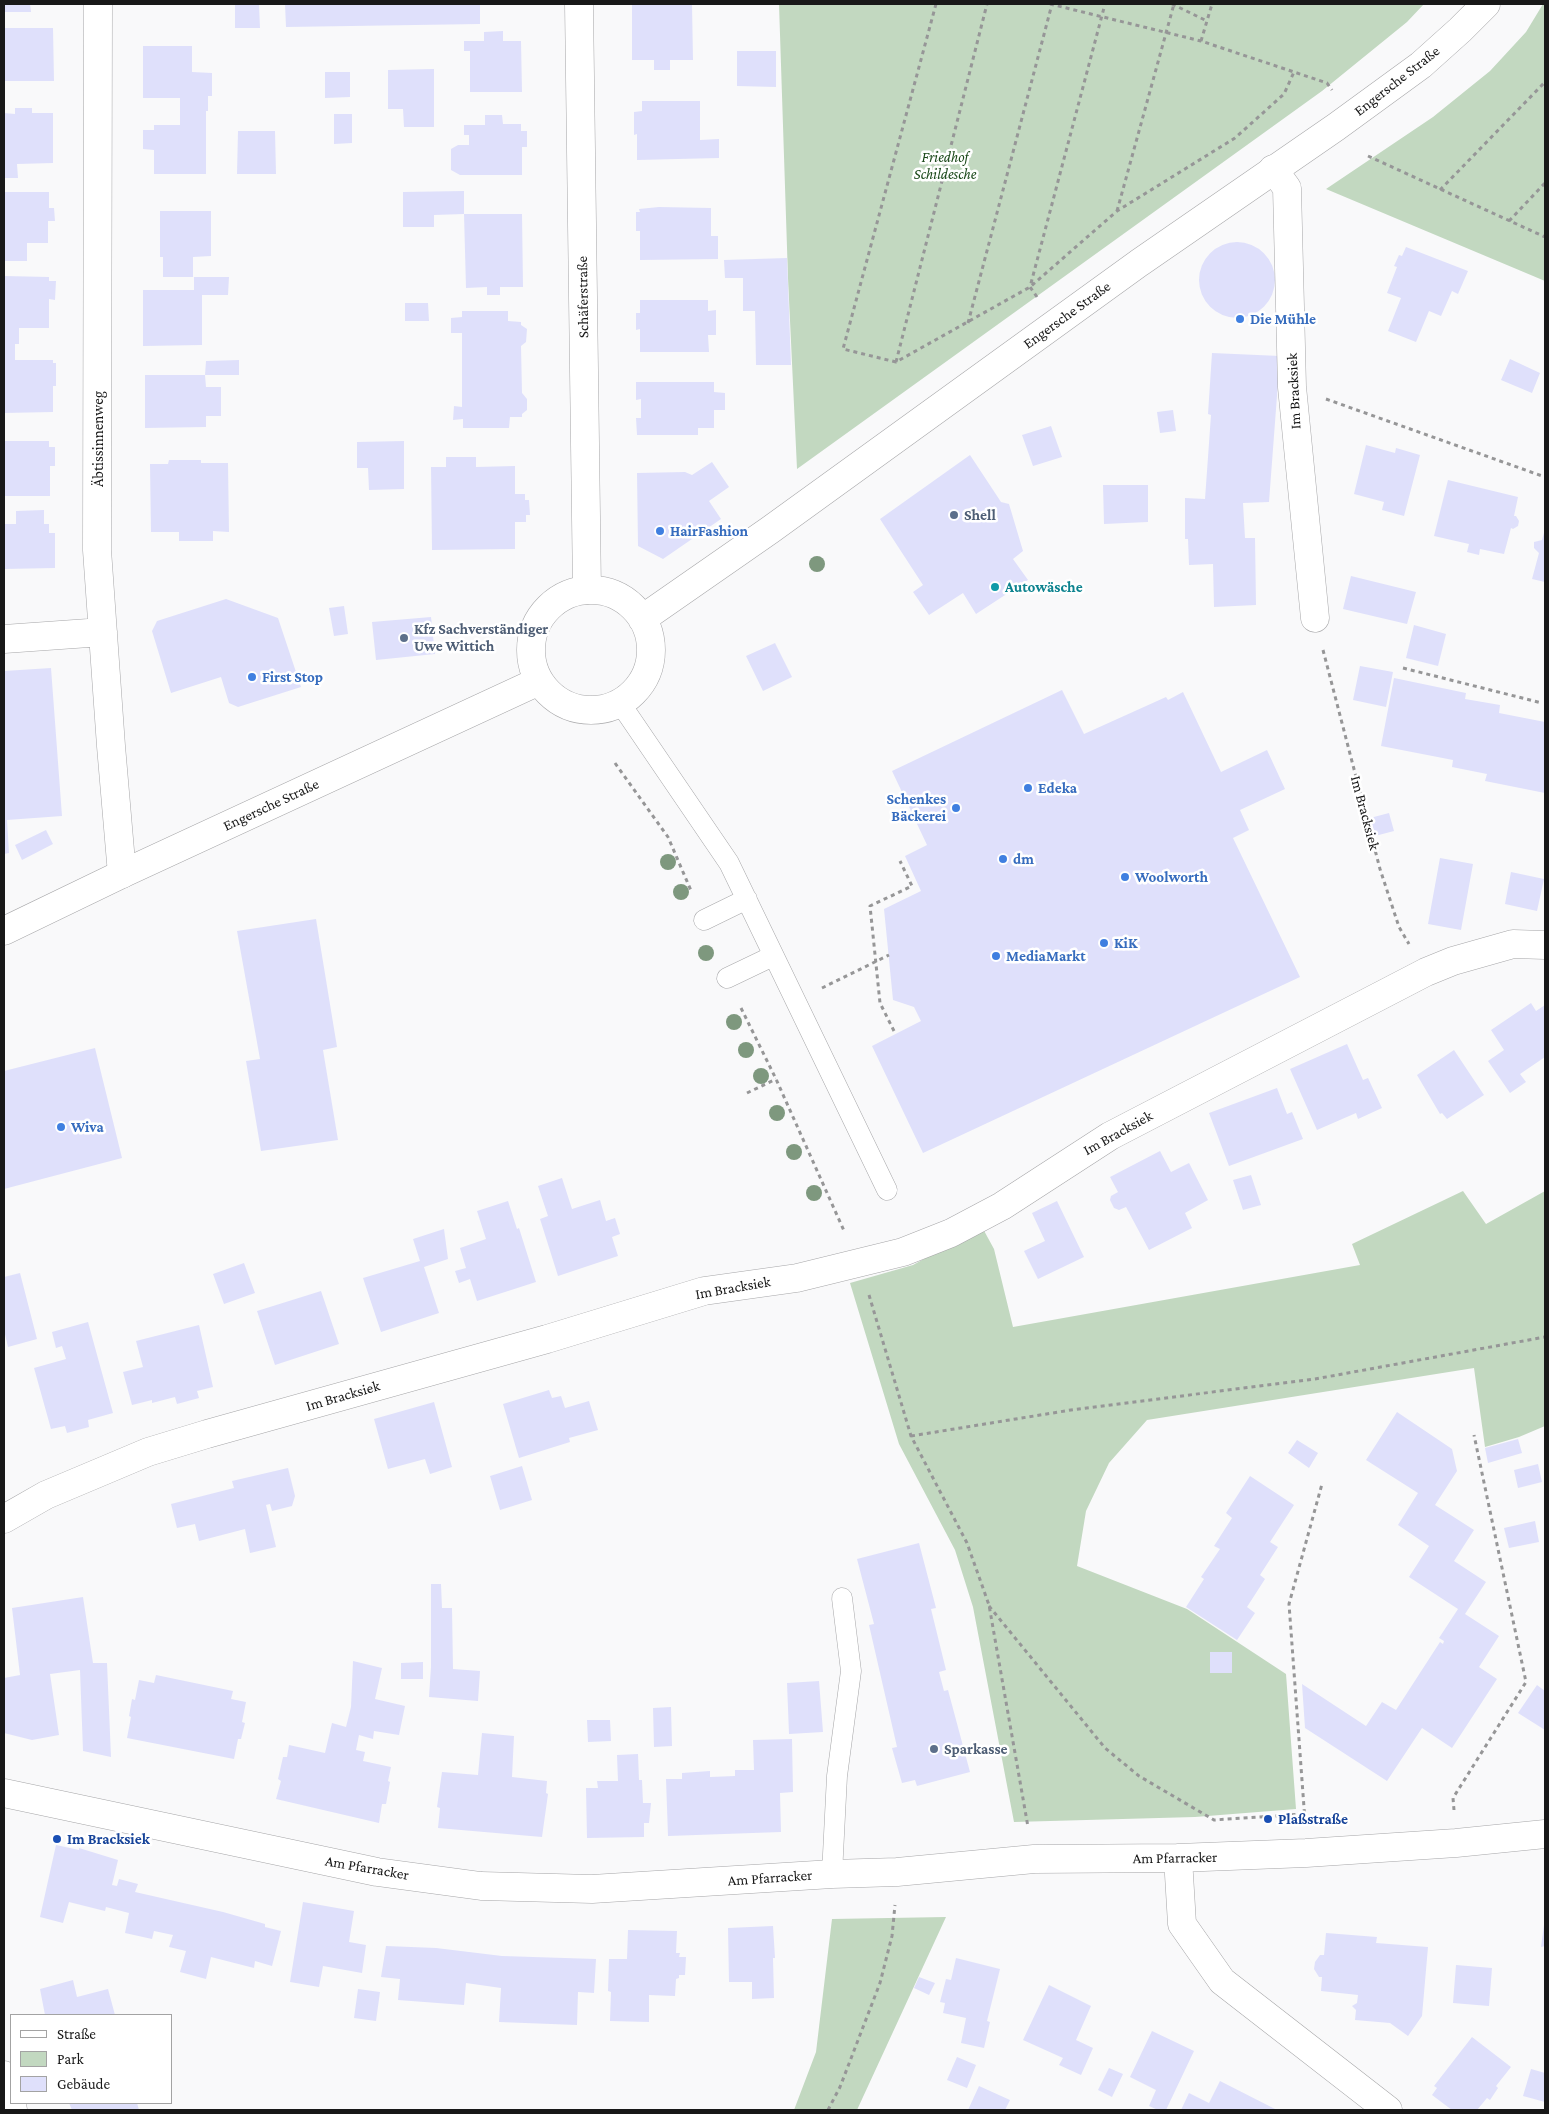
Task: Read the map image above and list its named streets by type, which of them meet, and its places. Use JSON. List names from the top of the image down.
{
  "streets": {
    "street": [
      "Engersche Straße",
      "Schäferstraße",
      "Im Bracksiek",
      "Äbtissinnenweg",
      "Am Pfarracker"
    ]
  },
  "crossings": [
    ["Engersche Straße", "Schäferstraße"],
    ["Engersche Straße", "Im Bracksiek"],
    ["Engersche Straße", "Äbtissinnenweg"]
  ],
  "parks": ["Friedhof Schildesche"],
  "places": [
    "Die Mühle",
    "Shell",
    "HairFashion",
    "Autowäsche",
    "Kfz Sachverständiger Uwe Wittich",
    "First Stop",
    "Edeka",
    "Schenkes Bäckerei",
    "dm",
    "Woolworth",
    "KiK",
    "MediaMarkt",
    "Wiva",
    "Sparkasse",
    "Plaßstraße",
    "Im Bracksiek"
  ],
  "legend": ["Straße", "Park", "Gebäude"]
}
